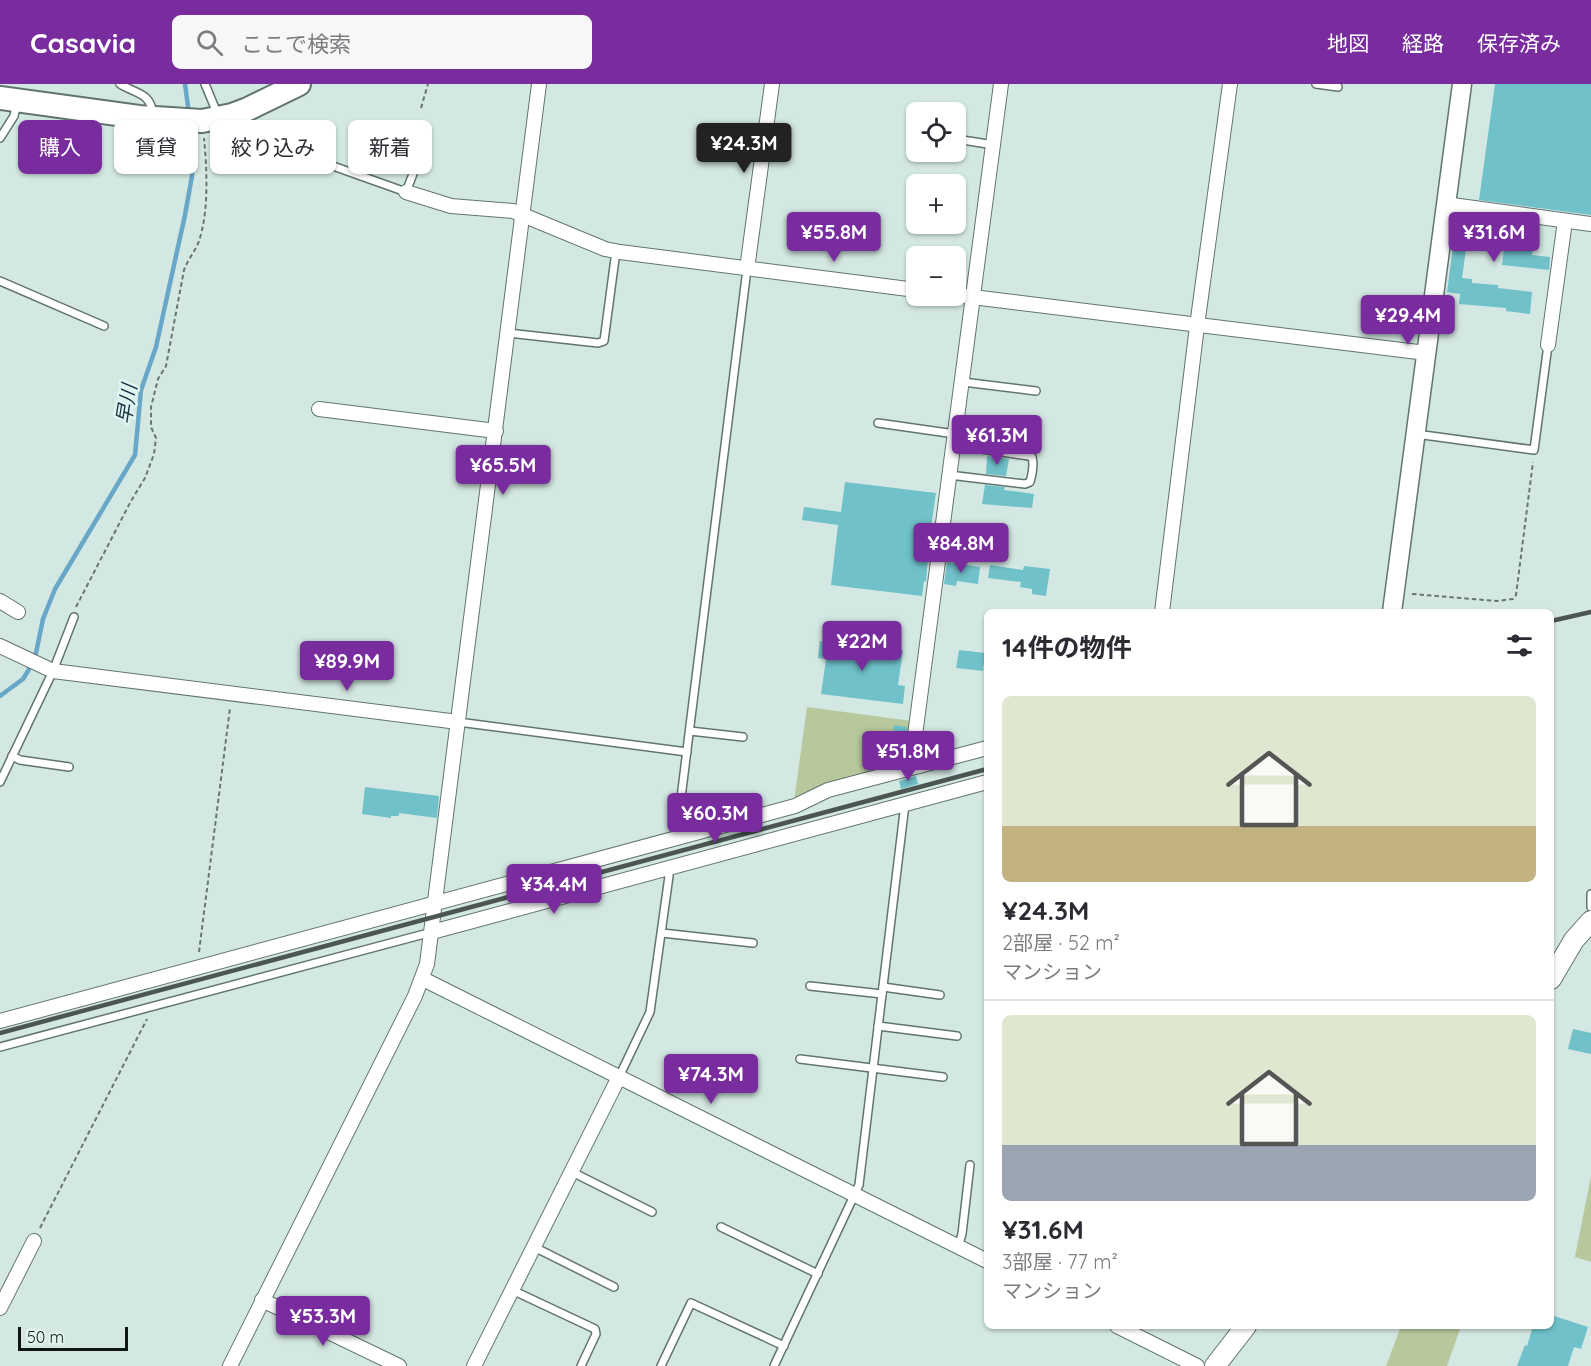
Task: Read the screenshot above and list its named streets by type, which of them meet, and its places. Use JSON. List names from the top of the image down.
{
  "water": ["早川"],
  "scale_bar": "50 m",
  "page": {
    "header": "Casavia",
    "search": "ここで検索",
    "nav": ["地図", "経路", "保存済み"],
    "map_buttons": ["+", "−"],
    "chip": [
      "購入",
      "賃貸",
      "絞り込み",
      "新着"
    ],
    "price": [
      "¥24.3M",
      "¥55.8M",
      "¥31.6M",
      "¥29.4M",
      "¥61.3M",
      "¥65.5M",
      "¥84.8M",
      "¥22M",
      "¥89.9M",
      "¥51.8M",
      "¥60.3M",
      "¥34.4M",
      "¥74.3M",
      "¥53.3M"
    ],
    "heading": "14件の物件",
    "list": [
      {
        "name": "¥24.3M",
        "note": "2部屋 · 52 m² · マンション"
      },
      {
        "name": "¥31.6M",
        "note": "3部屋 · 77 m² · マンション"
      }
    ],
    "scale": "50 m"
  }
}
